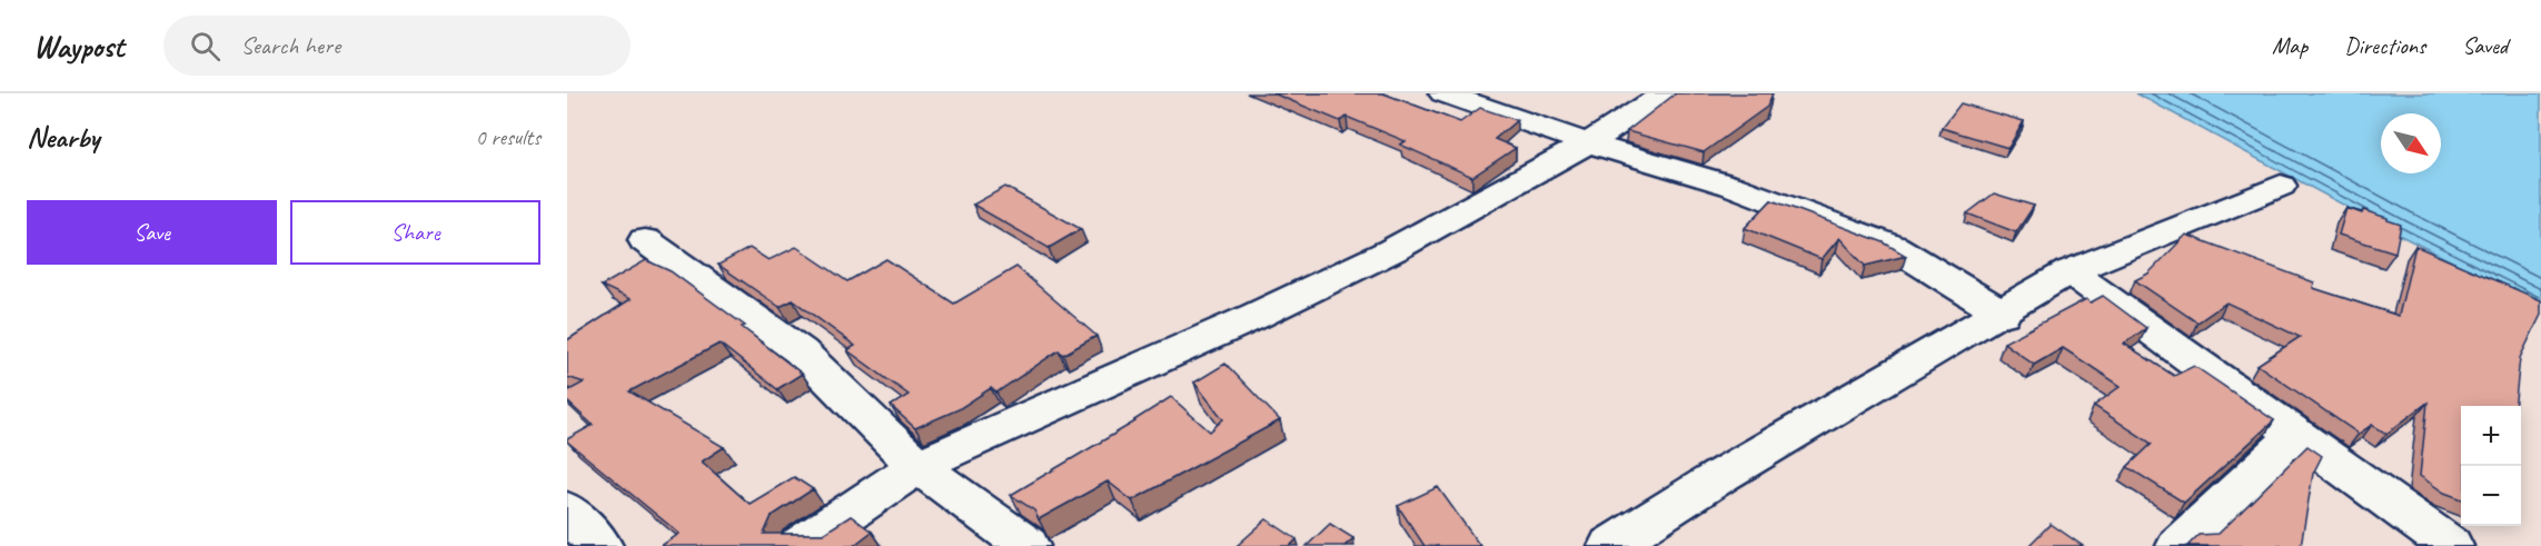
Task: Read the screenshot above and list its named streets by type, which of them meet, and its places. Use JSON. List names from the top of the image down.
{
  "north": "bottom right",
  "page": {
    "header": "Waypost",
    "search": "Search here",
    "nav": ["Map", "Directions", "Saved"],
    "heading": ["Nearby", "0 results"],
    "buttons": ["Save", "Share"],
    "map_buttons": ["+", "−"]
  }
}
